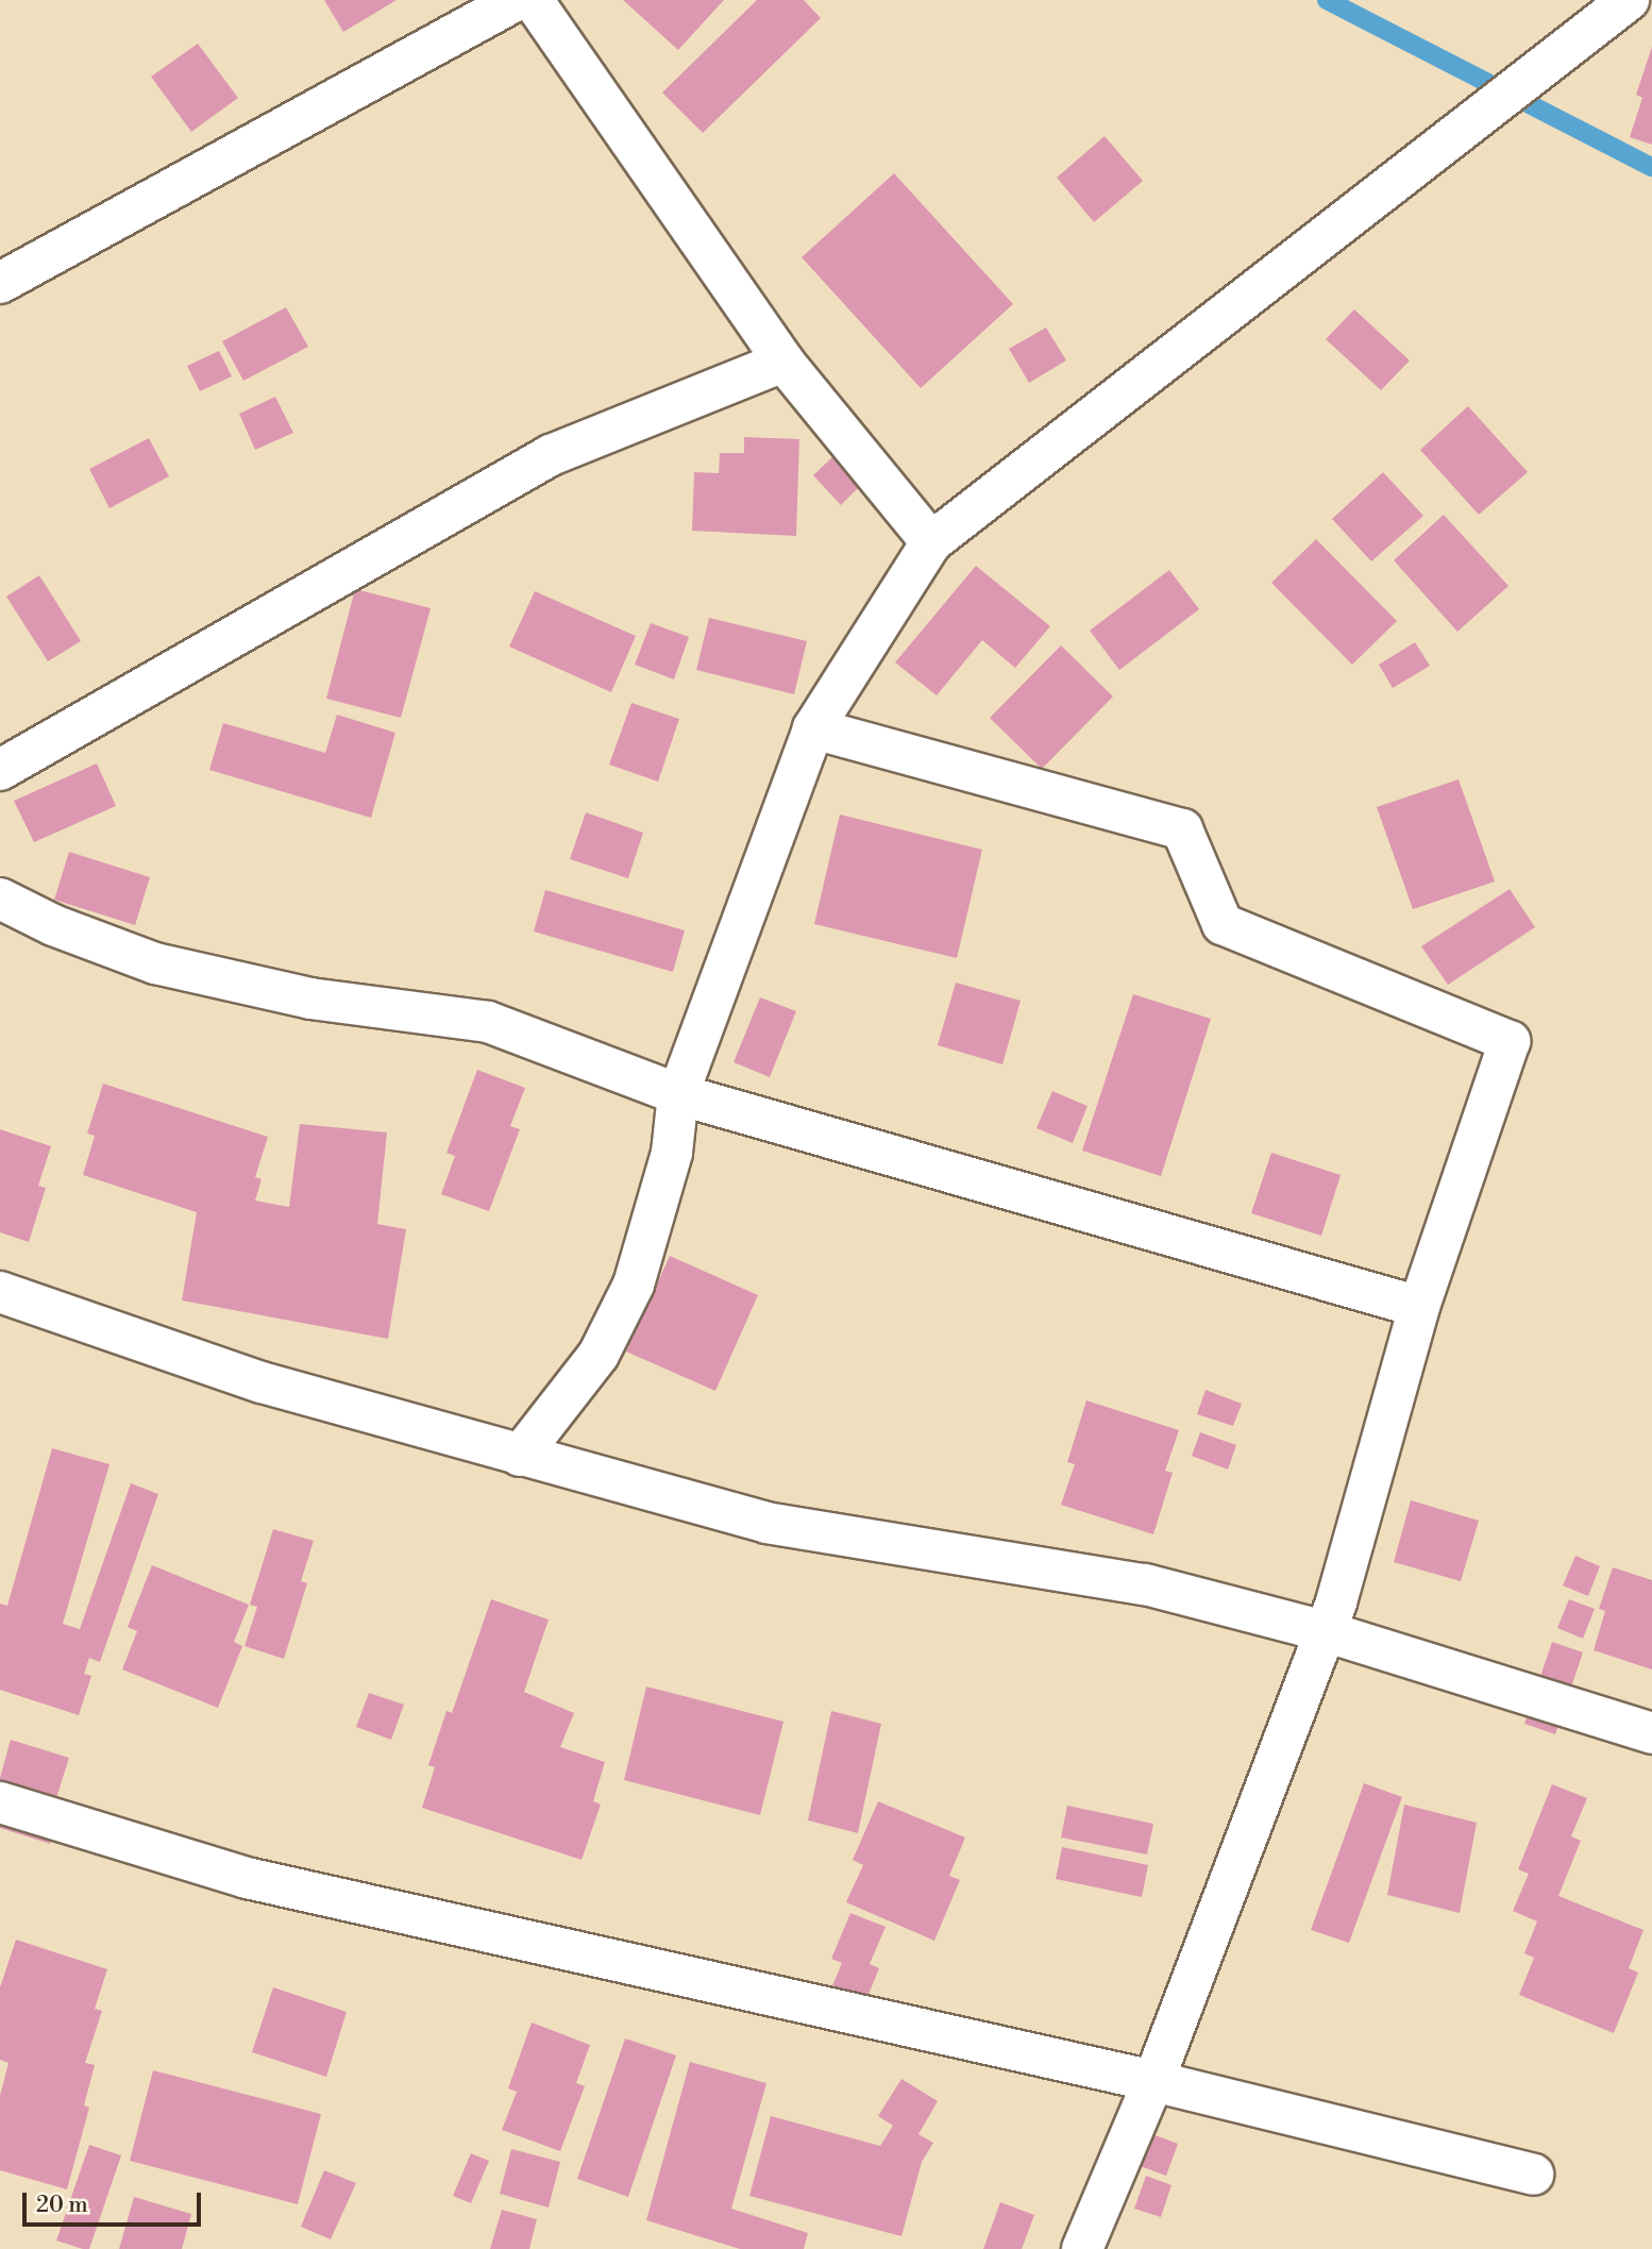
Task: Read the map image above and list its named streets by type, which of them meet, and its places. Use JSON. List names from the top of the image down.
{
  "scale_bar": "20 m"
}
